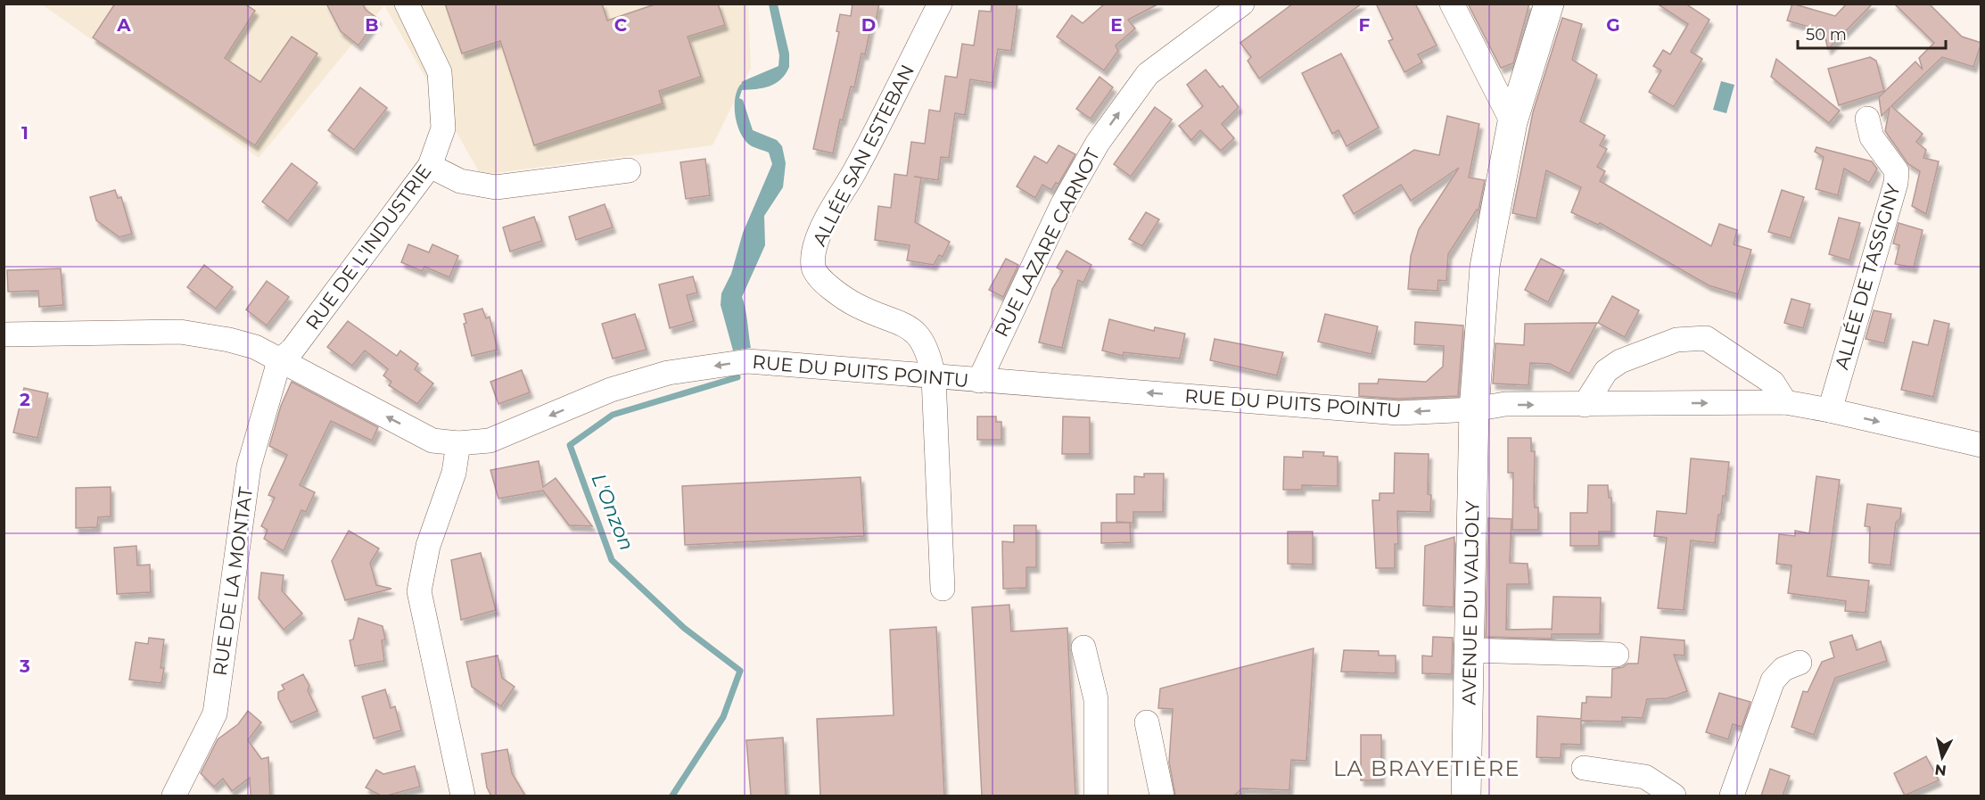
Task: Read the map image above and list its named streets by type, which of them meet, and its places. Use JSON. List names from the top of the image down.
{
  "streets": {
    "main road": ["AVENUE DU VALJOLY"],
    "street": [
      "ALLÉE SAN ESTEBAN",
      "RUE LAZARE CARNOT",
      "RUE DE L'INDUSTRIE",
      "ALLÉE DE TASSIGNY",
      "RUE DU PUITS POINTU",
      "RUE DE LA MONTAT"
    ]
  },
  "crossings": [
    ["ALLÉE SAN ESTEBAN", "RUE DU PUITS POINTU"],
    ["RUE LAZARE CARNOT", "RUE DU PUITS POINTU"],
    ["RUE DE L'INDUSTRIE", "RUE DU PUITS POINTU"],
    ["RUE DE L'INDUSTRIE", "RUE DE LA MONTAT"],
    ["ALLÉE DE TASSIGNY", "RUE DU PUITS POINTU"],
    ["RUE DU PUITS POINTU", "RUE DE LA MONTAT"],
    ["RUE DU PUITS POINTU", "AVENUE DU VALJOLY"]
  ],
  "one_way": ["RUE LAZARE CARNOT"],
  "districts": ["LA BRAYETIÈRE"],
  "water": ["L'Onzon"],
  "scale_bar": "50 m",
  "north": "bottom",
  "grid": {
    "columns": [
      "A",
      "B",
      "C",
      "D",
      "E",
      "F",
      "G"
    ],
    "rows": ["1", "2", "3"]
  }
}
